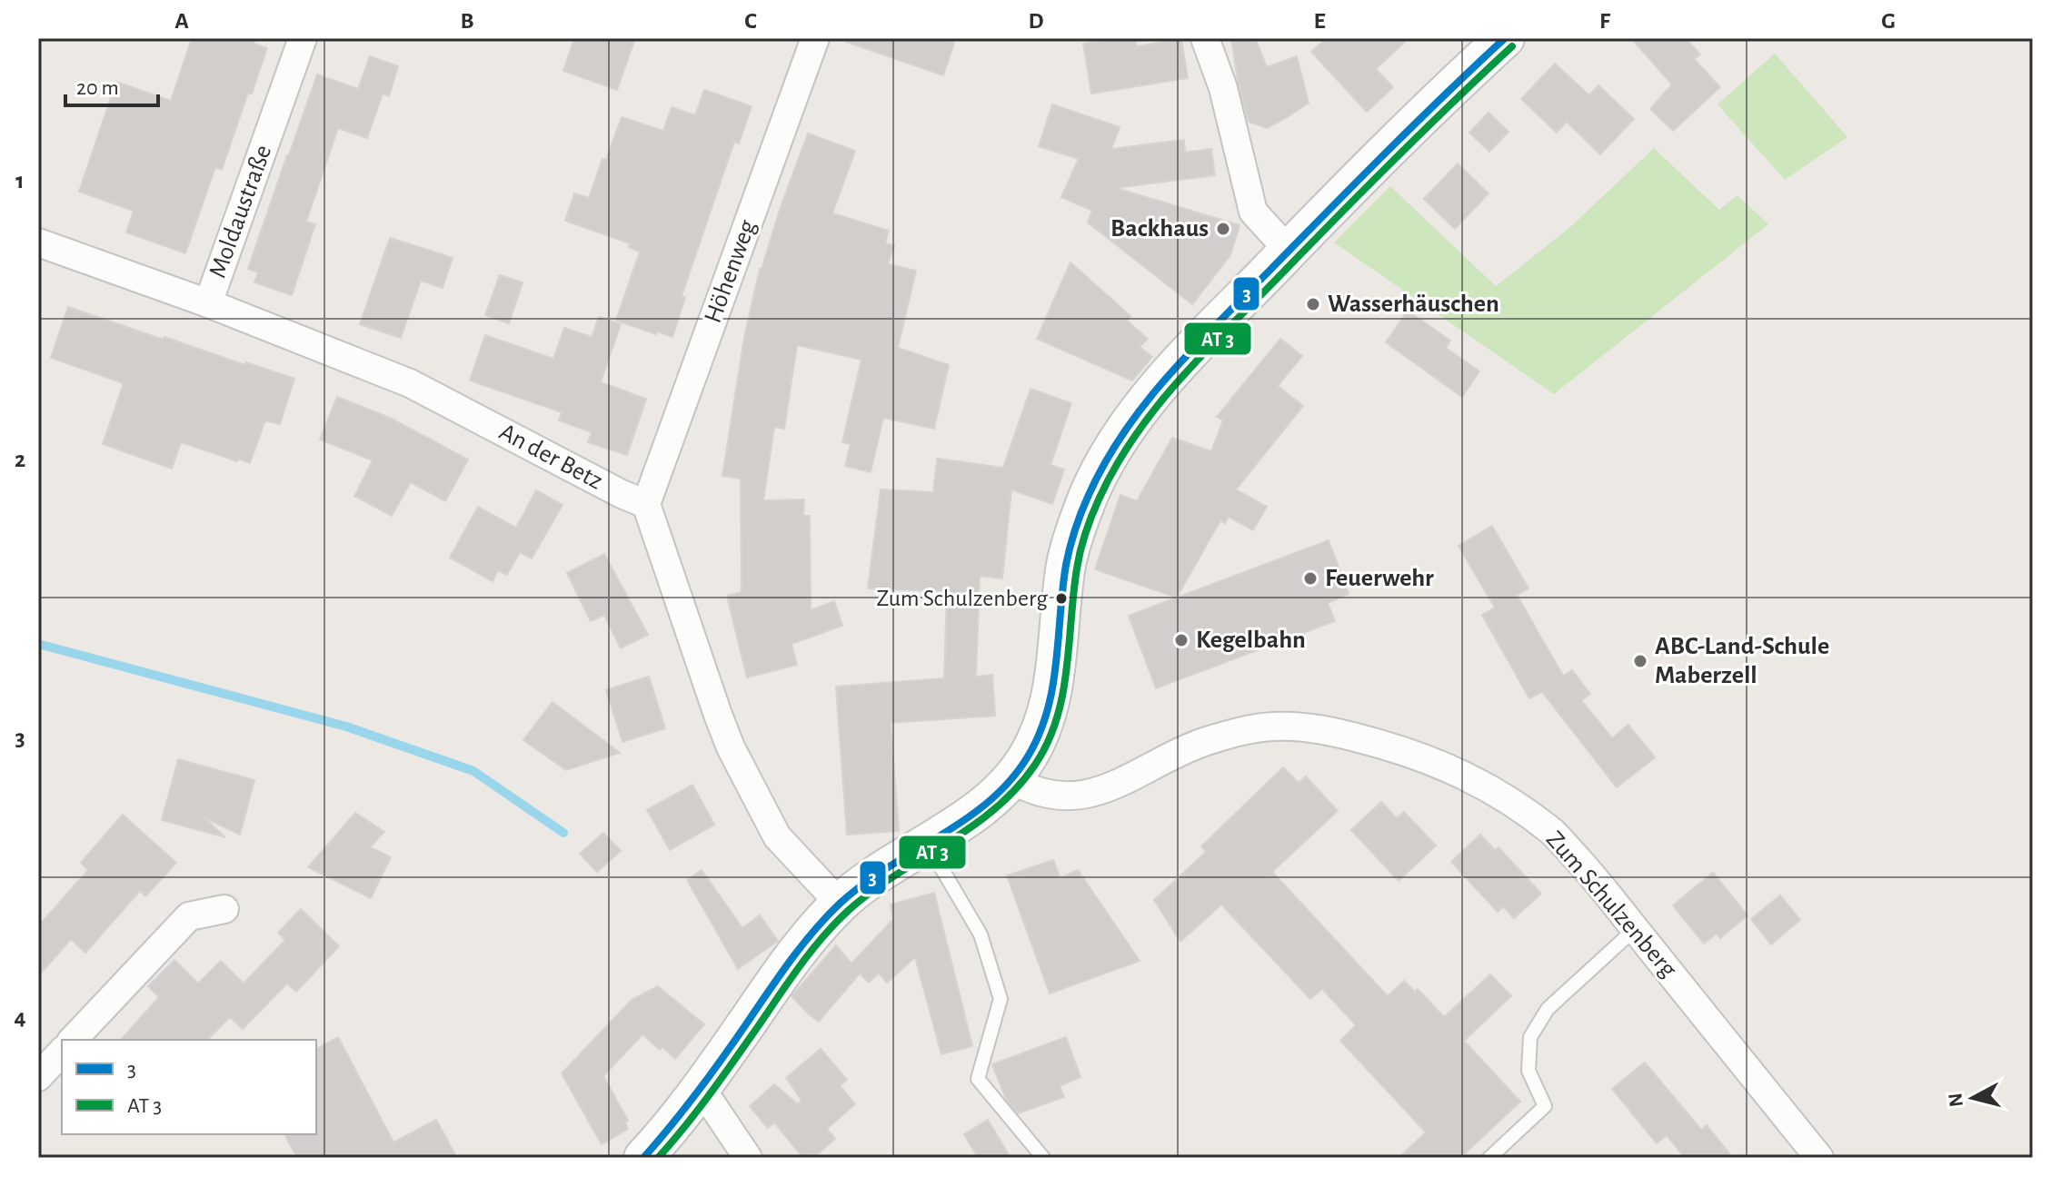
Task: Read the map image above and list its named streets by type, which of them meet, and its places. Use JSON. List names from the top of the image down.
{
  "streets": {
    "street": [
      "Moldaustraße",
      "Höhenweg",
      "An der Betz",
      "Zum Schulzenberg"
    ]
  },
  "crossings": [
    ["Moldaustraße", "An der Betz"],
    ["Höhenweg", "An der Betz"]
  ],
  "places": [
    "Backhaus",
    "Wasserhäuschen",
    "Feuerwehr",
    "Zum Schulzenberg",
    "Kegelbahn",
    "ABC-Land-Schule Maberzell"
  ],
  "lines": ["transit line 3"],
  "legend": ["3", "AT 3"],
  "scale_bar": "20 m",
  "north": "left",
  "grid": {
    "columns": [
      "A",
      "B",
      "C",
      "D",
      "E",
      "F",
      "G"
    ],
    "rows": [
      "1",
      "2",
      "3",
      "4"
    ]
  }
}
